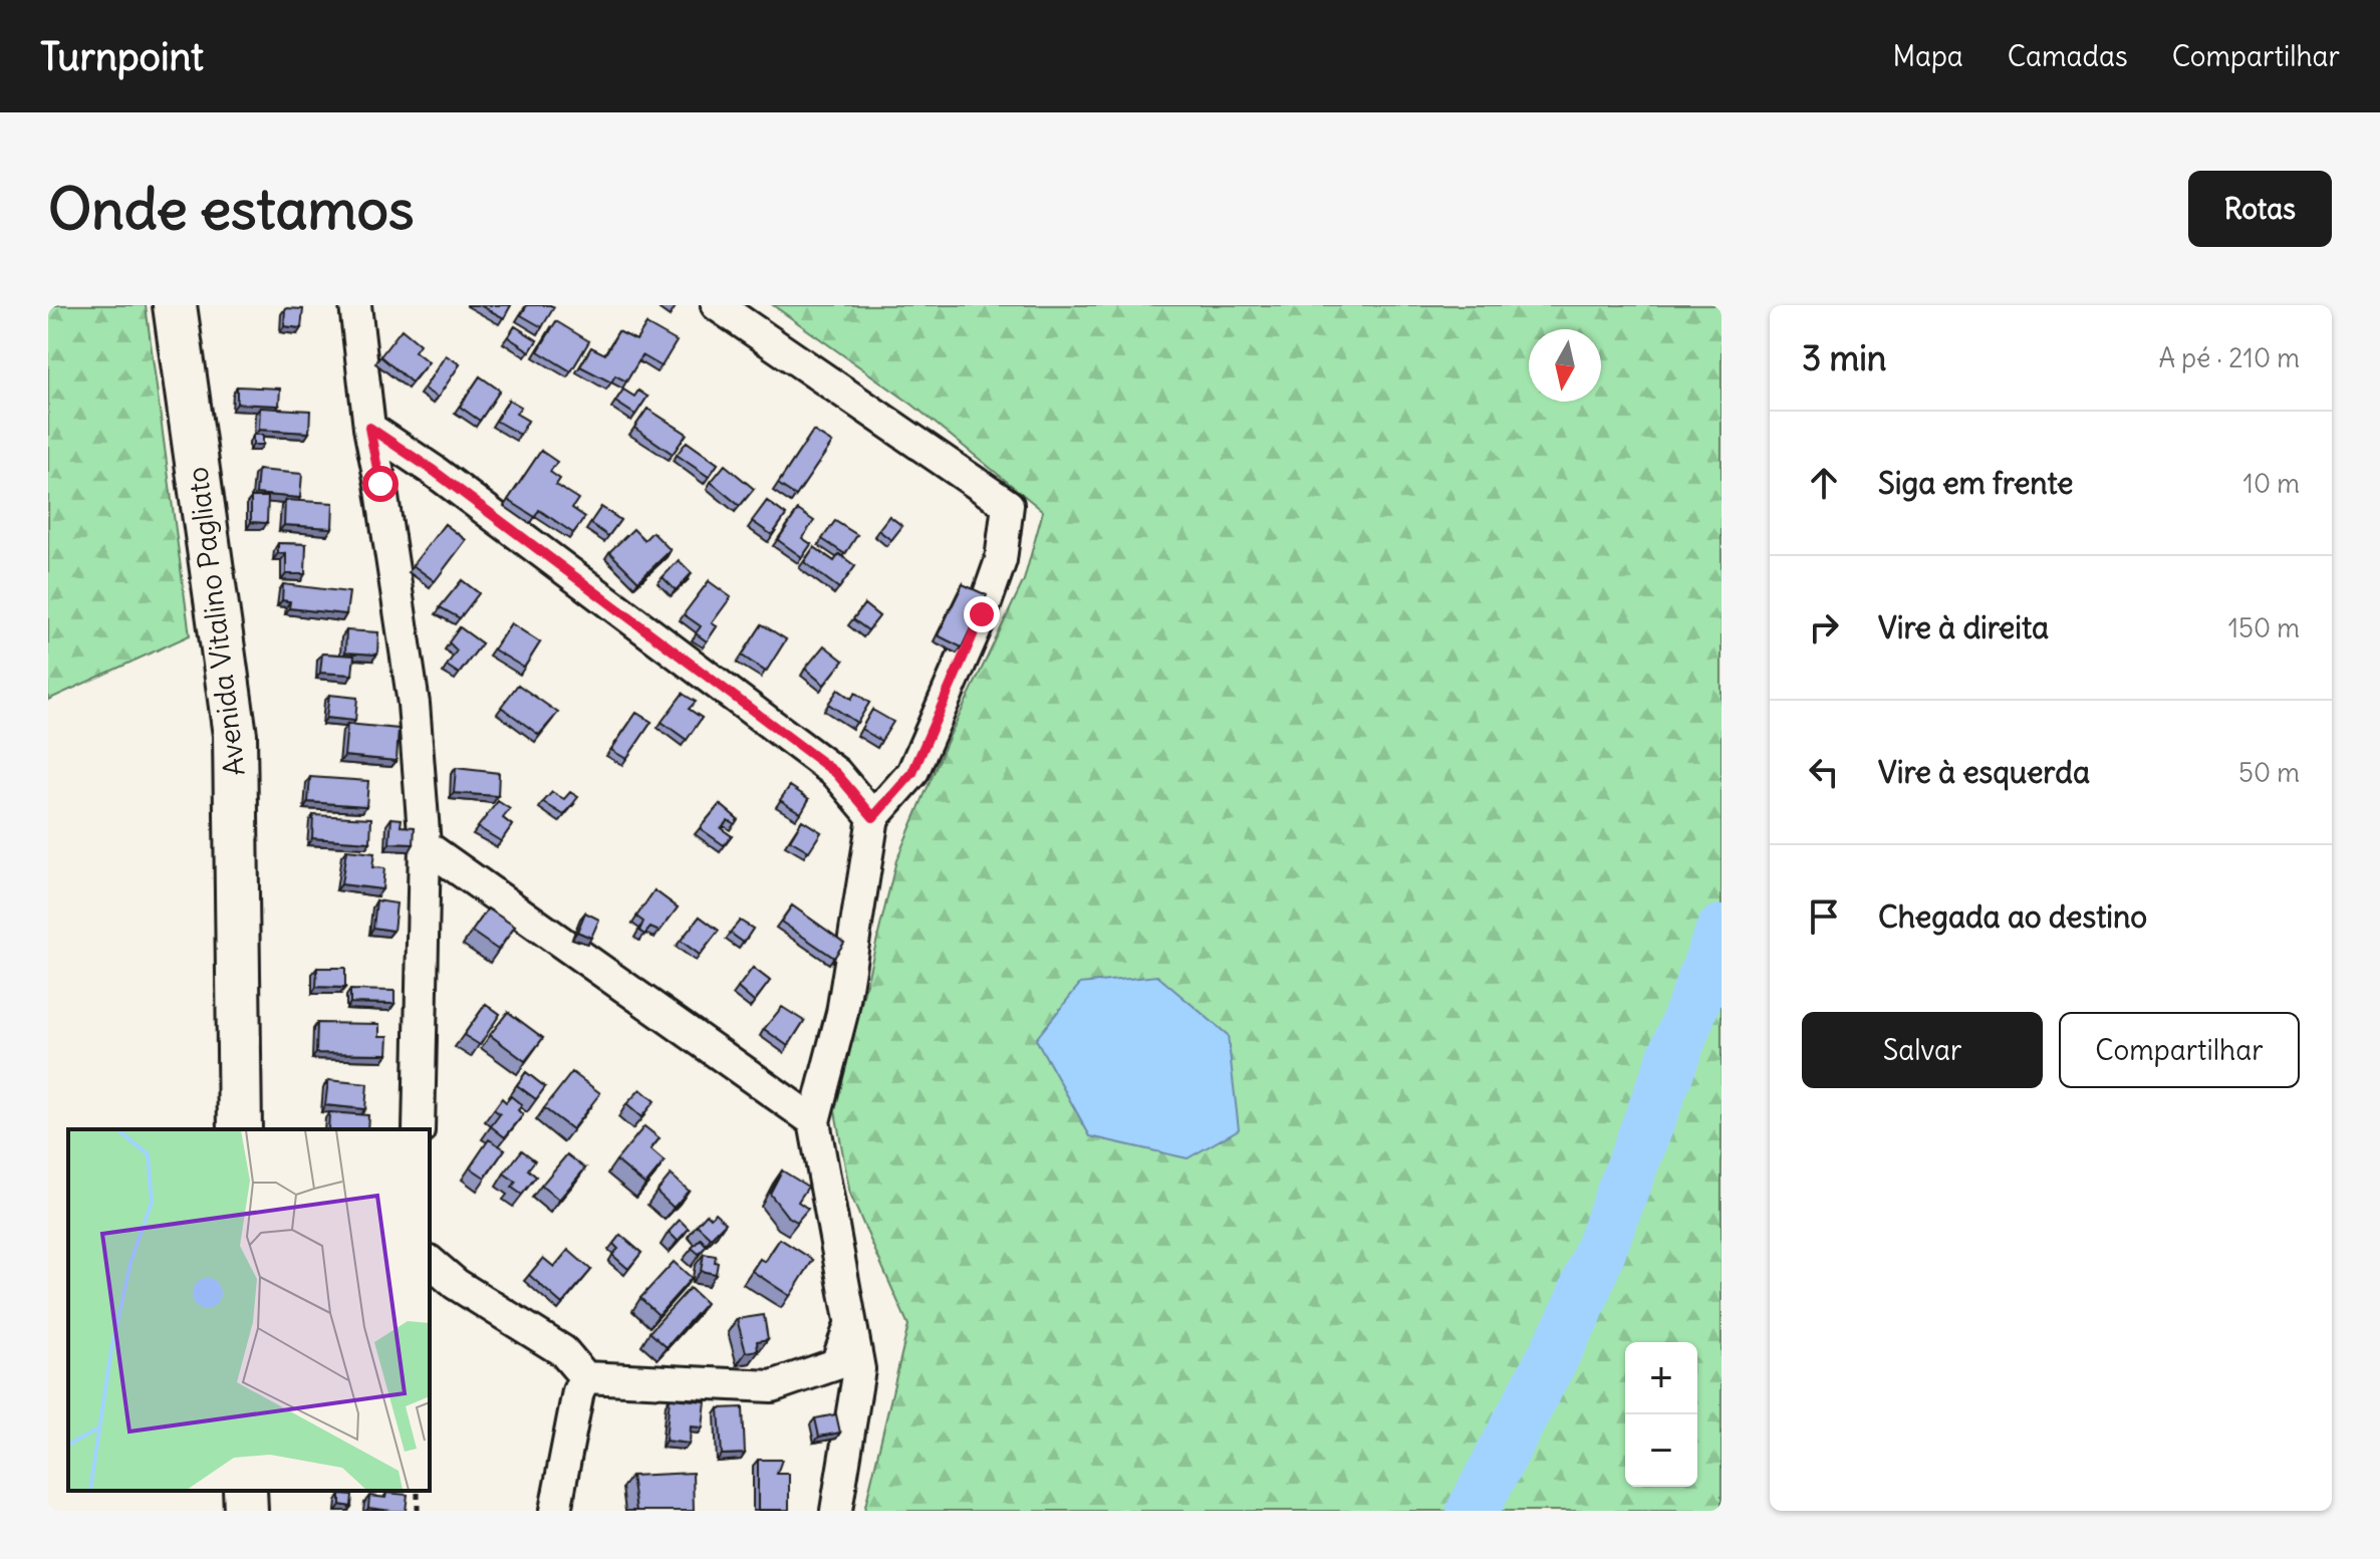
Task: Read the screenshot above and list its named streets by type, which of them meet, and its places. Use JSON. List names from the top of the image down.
{
  "streets": {
    "street": ["Avenida Vitalino Pagliato"]
  },
  "north": "bottom",
  "page": {
    "header": "Turnpoint",
    "nav": ["Mapa", "Camadas", "Compartilhar"],
    "buttons": [
      "Rotas",
      ["Salvar", "Compartilhar"]
    ],
    "title": "Onde estamos",
    "heading": ["3 min", "A pé · 210 m"],
    "list": [
      ["Siga em frente", "10 m"],
      ["Vire à direita", "150 m"],
      ["Vire à esquerda", "50 m"],
      "Chegada ao destino"
    ],
    "map_buttons": ["+", "−"]
  }
}
